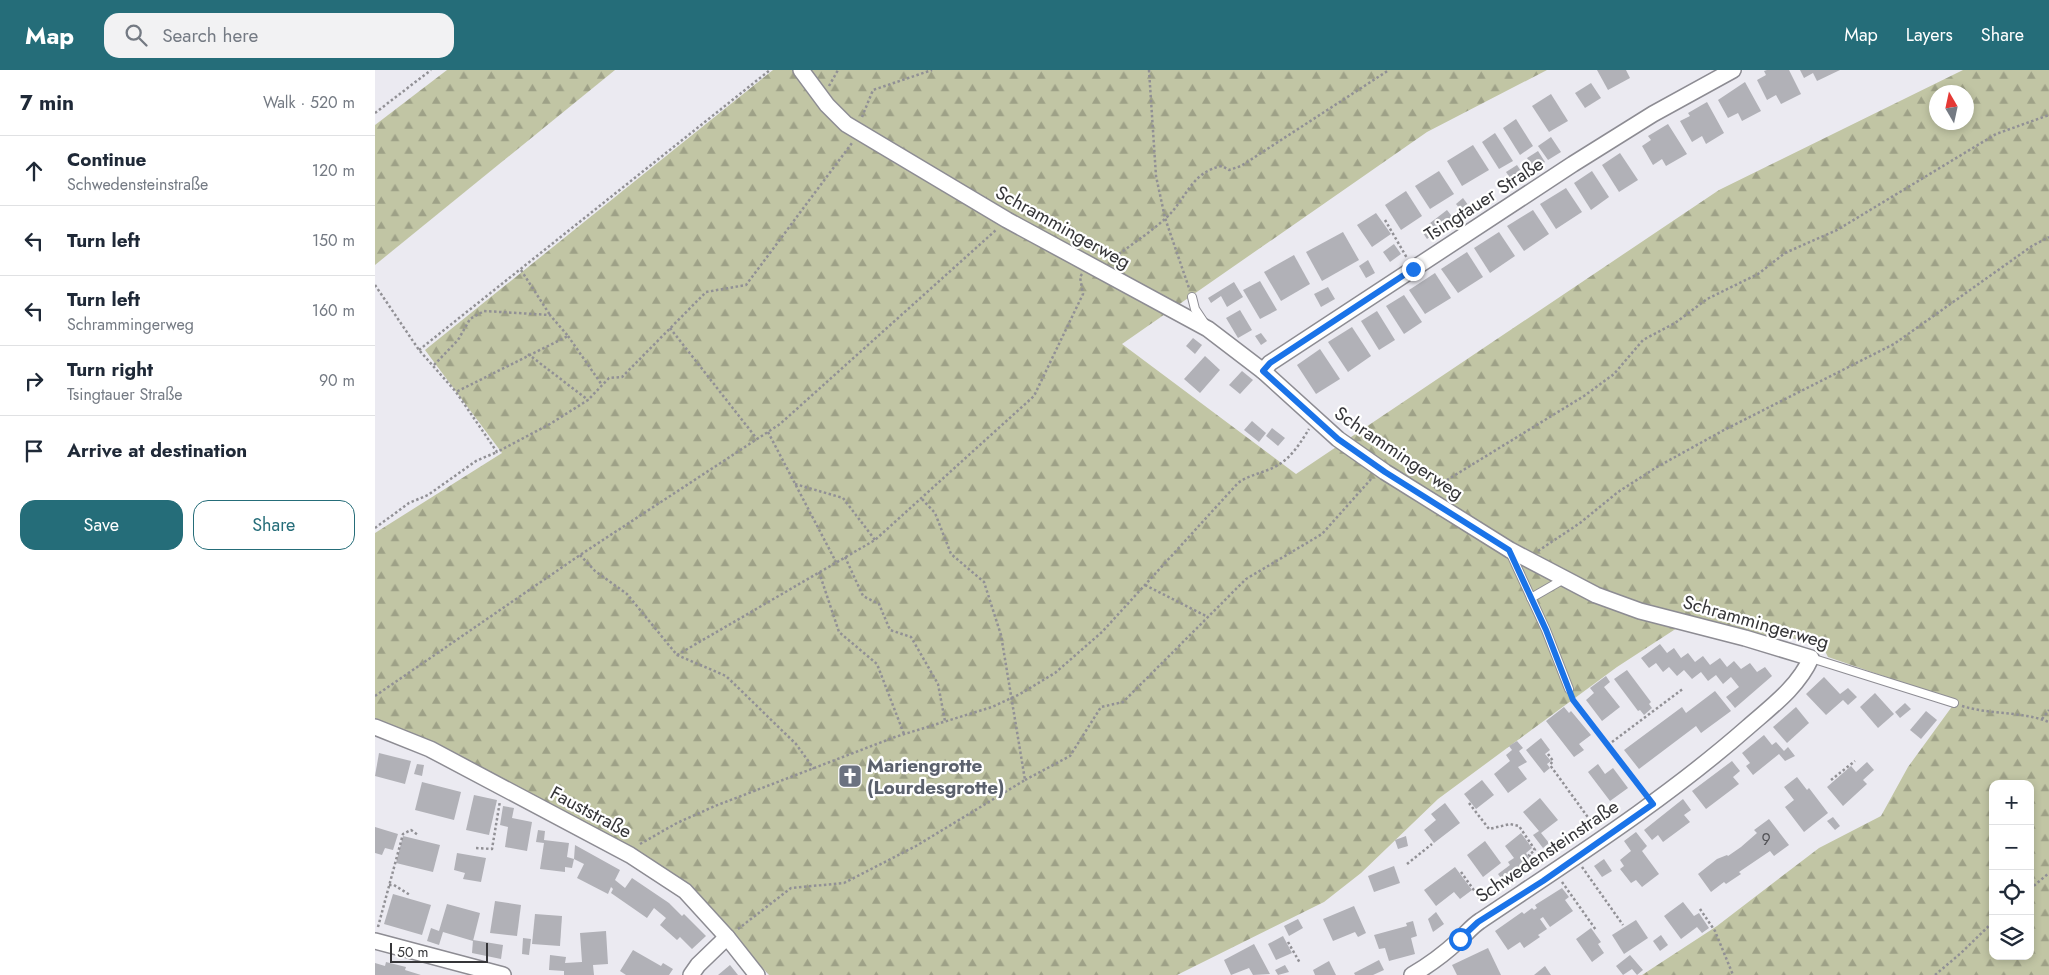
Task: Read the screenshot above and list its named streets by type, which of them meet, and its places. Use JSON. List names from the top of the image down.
{
  "streets": {
    "street": [
      "Tsingtauer Straße",
      "Schrammingerweg",
      "Fauststraße",
      "Schwedensteinstraße"
    ]
  },
  "crossings": [
    ["Tsingtauer Straße", "Schrammingerweg"],
    ["Schrammingerweg", "Schwedensteinstraße"]
  ],
  "places": {
    "church": ["Mariengrotte (Lourdesgrotte)"]
  },
  "house_numbers": ["9"],
  "scale_bar": "50 m",
  "north": "top",
  "page": {
    "header": "Map",
    "search": "Search here",
    "nav": ["Map", "Layers", "Share"],
    "heading": ["7 min", "Walk · 520 m"],
    "list": [
      ["Continue", "Schwedensteinstraße", "120 m"],
      ["Turn left", "150 m"],
      ["Turn left", "Schrammingerweg", "160 m"],
      ["Turn right", "Tsingtauer Straße", "90 m"],
      "Arrive at destination"
    ],
    "buttons": ["Save", "Share"],
    "map_buttons": ["+", "−"],
    "scale": "50 m"
  }
}
